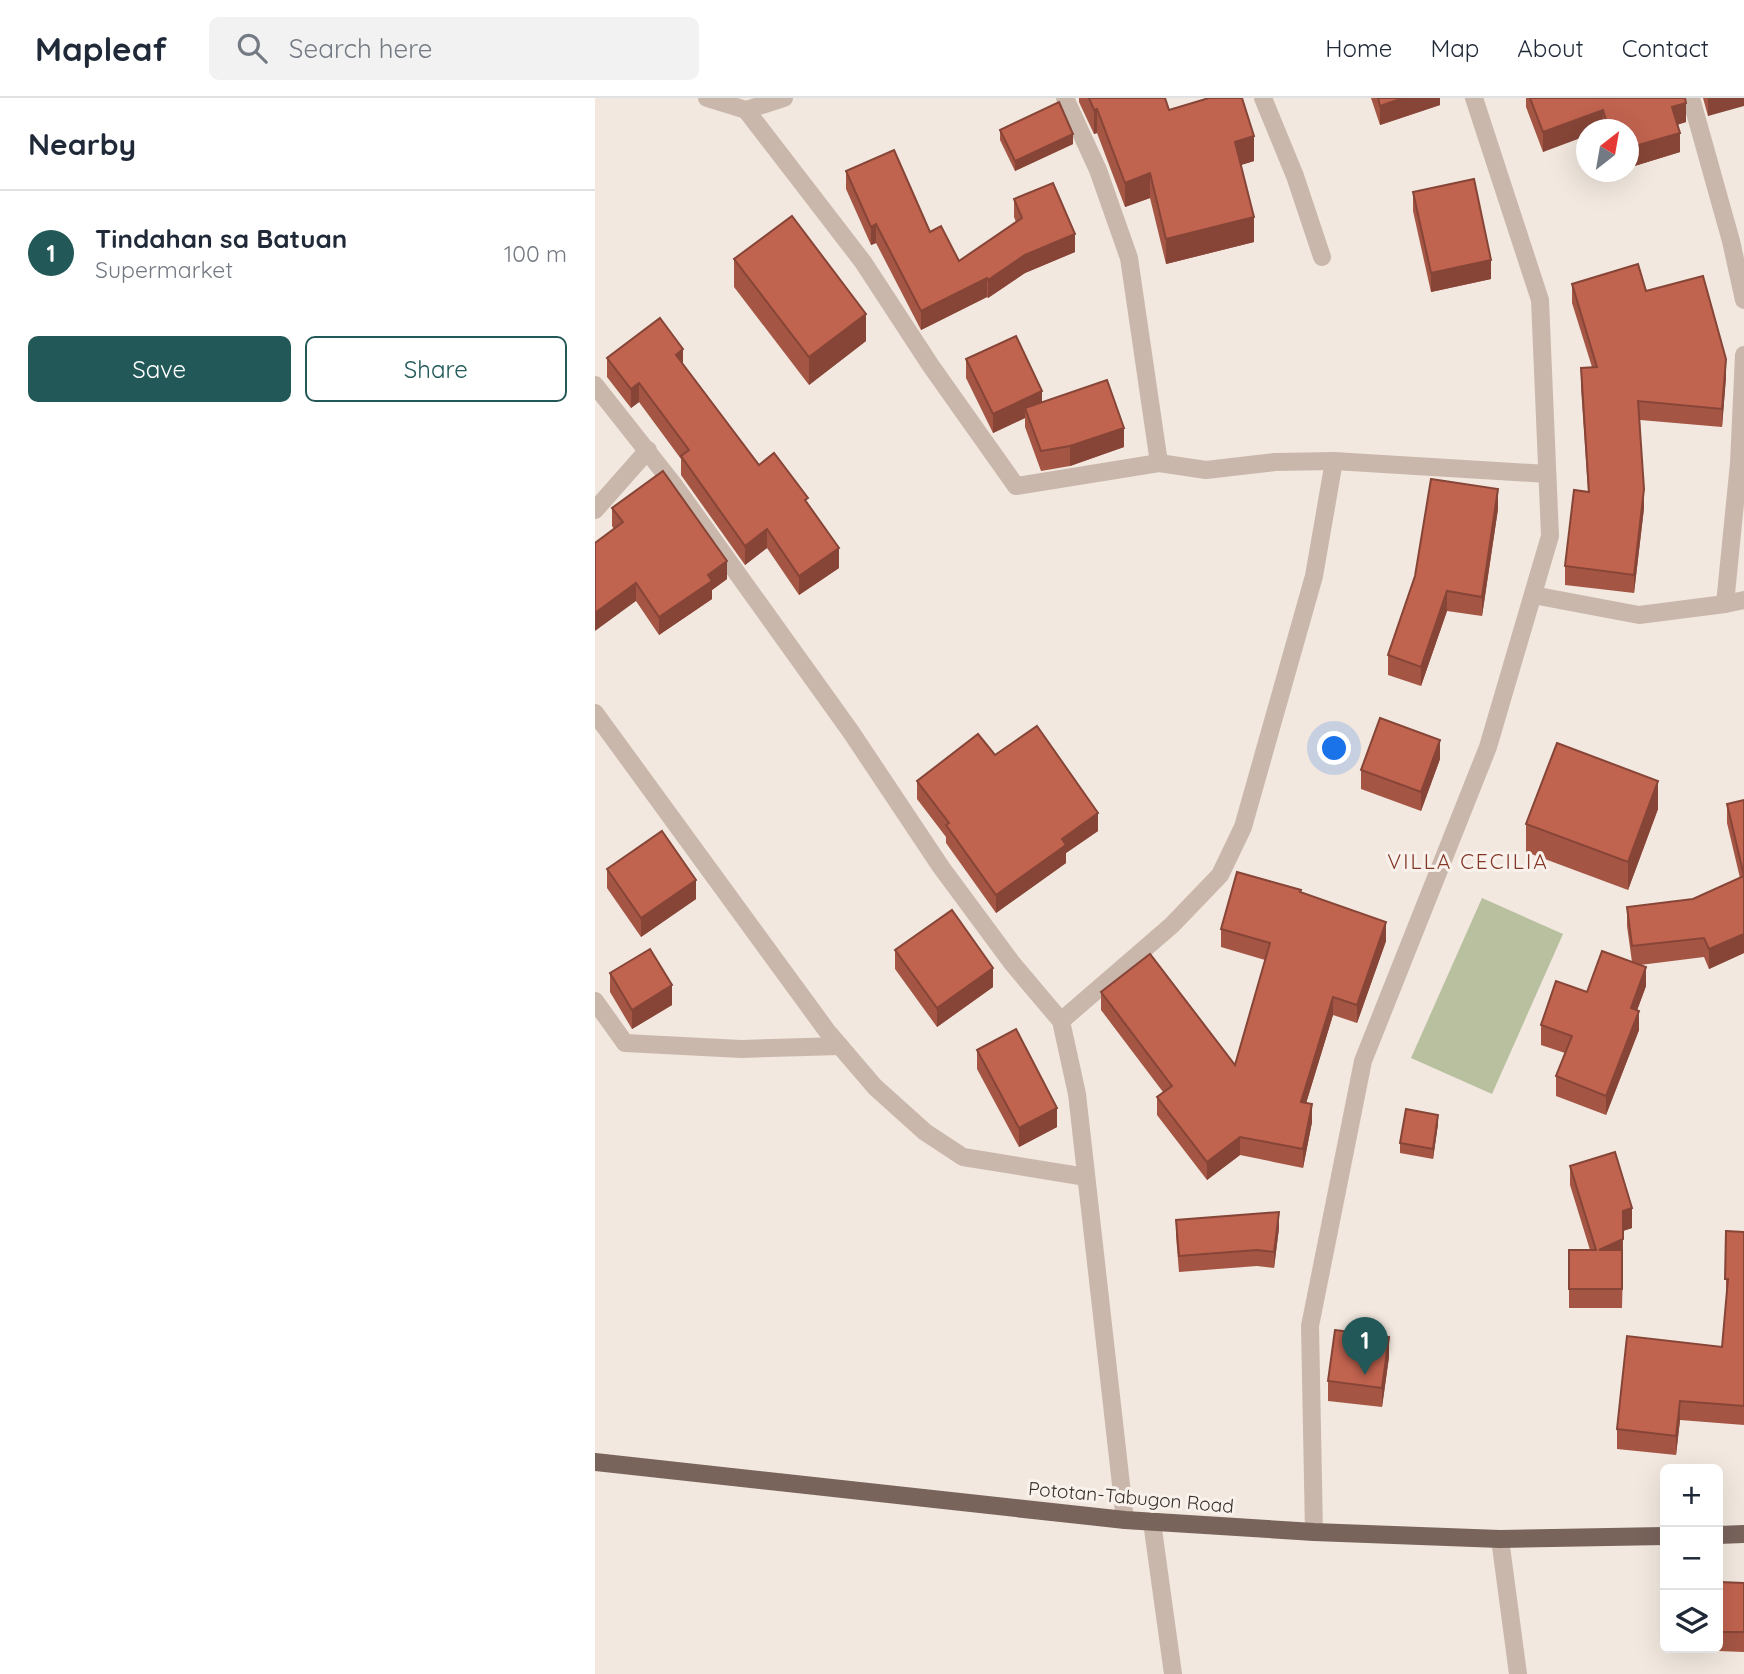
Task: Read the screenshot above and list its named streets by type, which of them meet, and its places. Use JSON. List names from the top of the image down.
{
  "streets": {
    "main road": ["Pototan-Tabugon Road"]
  },
  "districts": ["VILLA CECILIA"],
  "north": "top right",
  "page": {
    "header": "Mapleaf",
    "search": "Search here",
    "nav": [
      "Home",
      "Map",
      "About",
      "Contact"
    ],
    "heading": "Nearby",
    "list": [
      {
        "mark": "1",
        "name": "Tindahan sa Batuan",
        "note": "Supermarket",
        "value": "100 m"
      }
    ],
    "buttons": ["Save", "Share"],
    "pins": "1",
    "map_buttons": ["+", "−"]
  }
}
